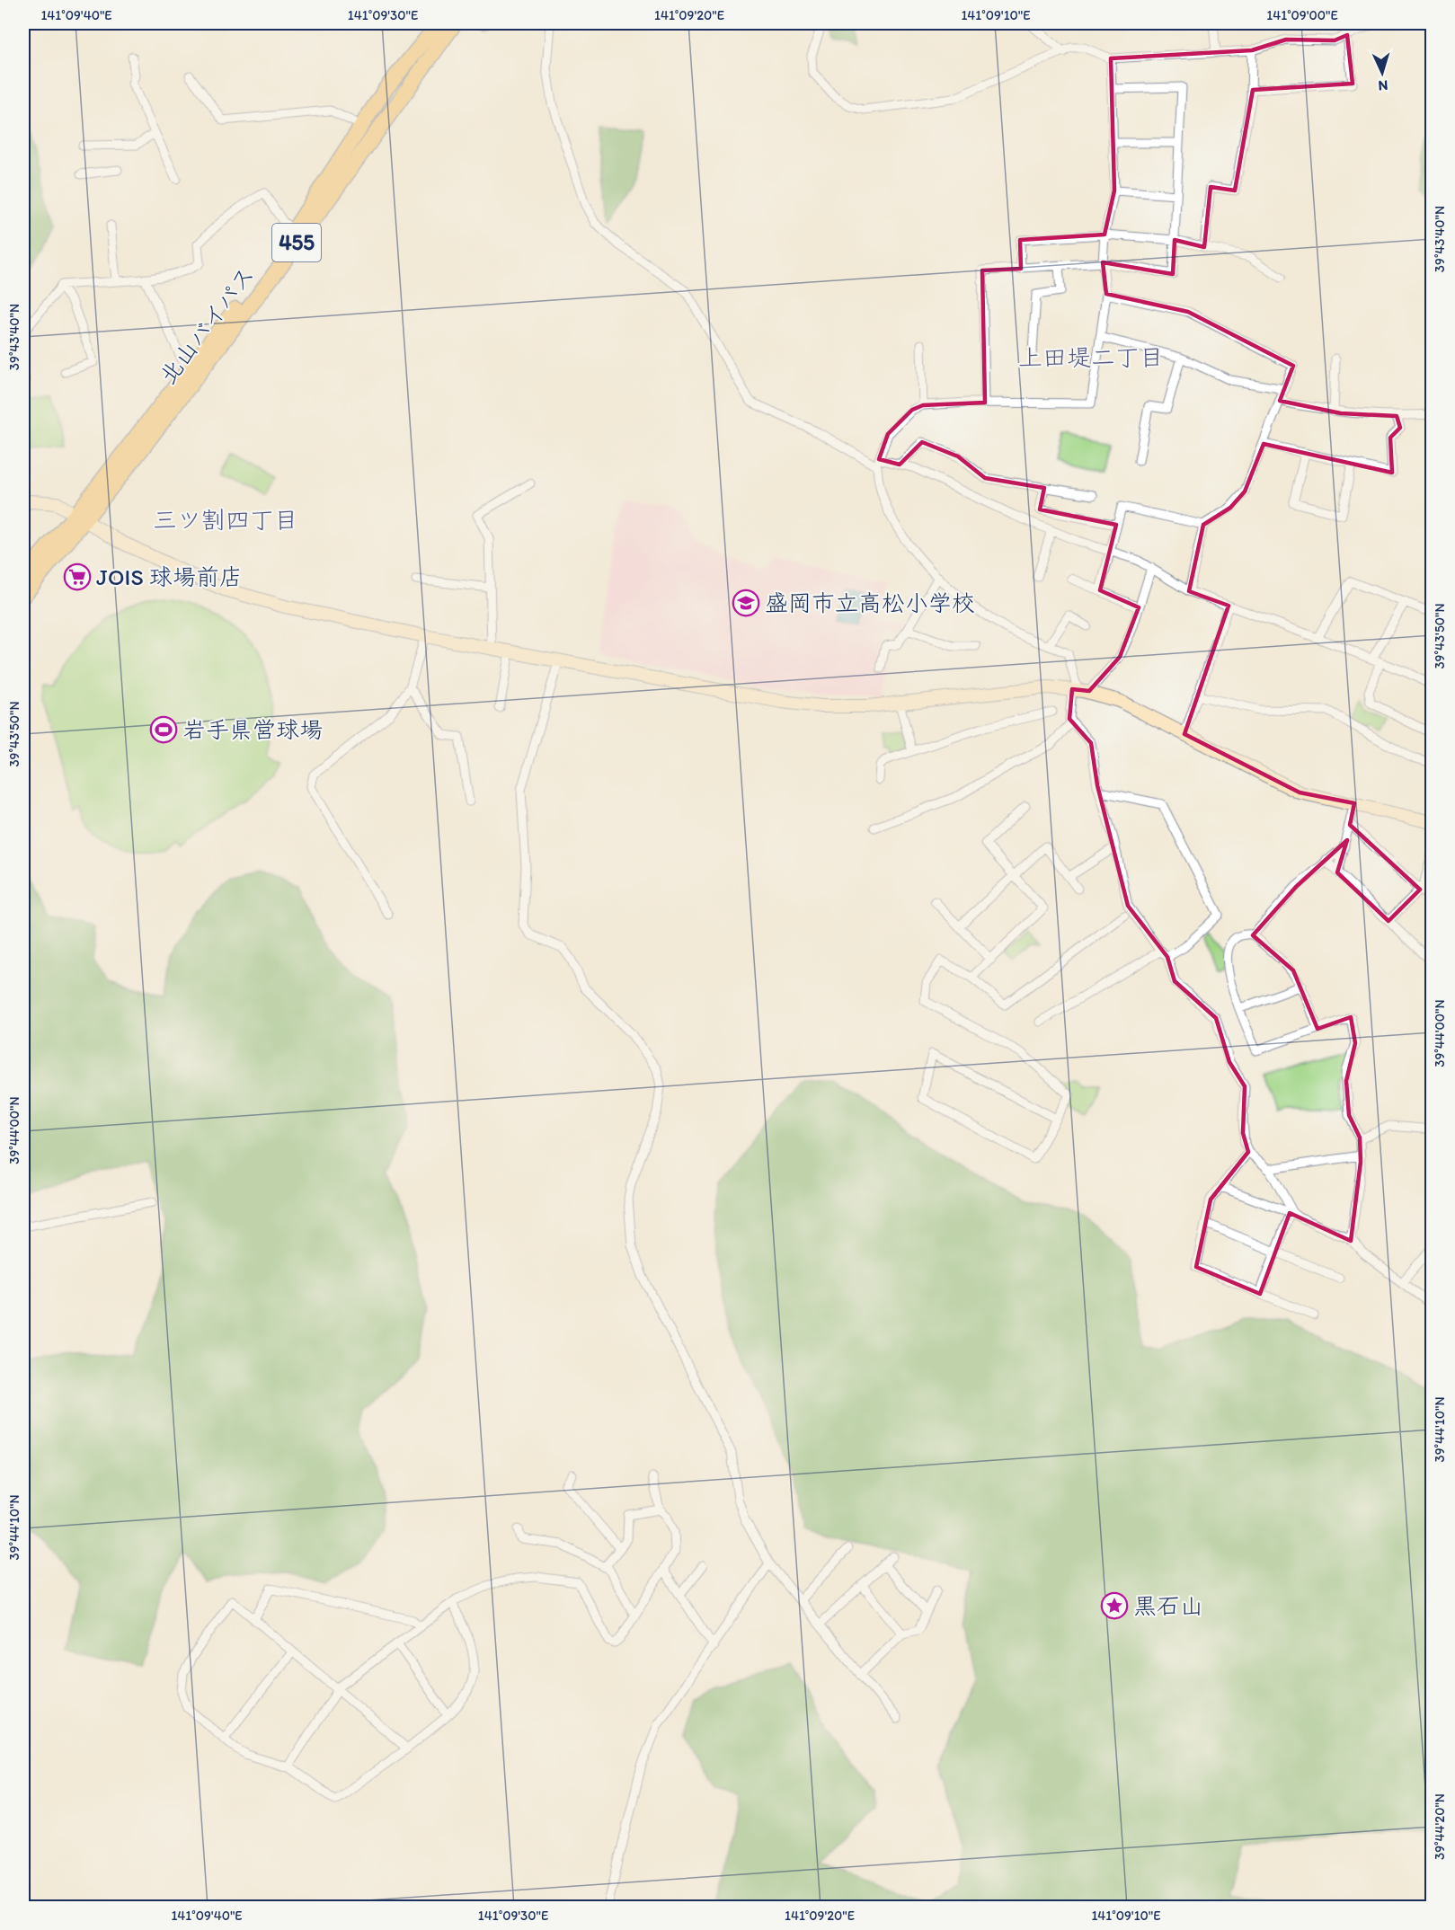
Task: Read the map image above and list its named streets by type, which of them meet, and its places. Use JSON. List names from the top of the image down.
{
  "streets": {
    "highway": ["455", "北山バイパス"]
  },
  "districts": ["上田堤二丁目", "三ツ割四丁目"],
  "places": {
    "supermarket": ["JOIS 球場前店"],
    "school or university": ["盛岡市立高松小学校"],
    "sports": ["岩手県営球場"],
    "place": ["黒石山"]
  },
  "north": "bottom",
  "coordinates": [
    "141°09'40\"E",
    "141°09'30\"E",
    "141°09'20\"E",
    "141°09'10\"E",
    "141°09'00\"E",
    "39°43'40\"N",
    "39°43'50\"N",
    "39°44'00\"N",
    "39°44'10\"N",
    "39°44'20\"N"
  ]
}
